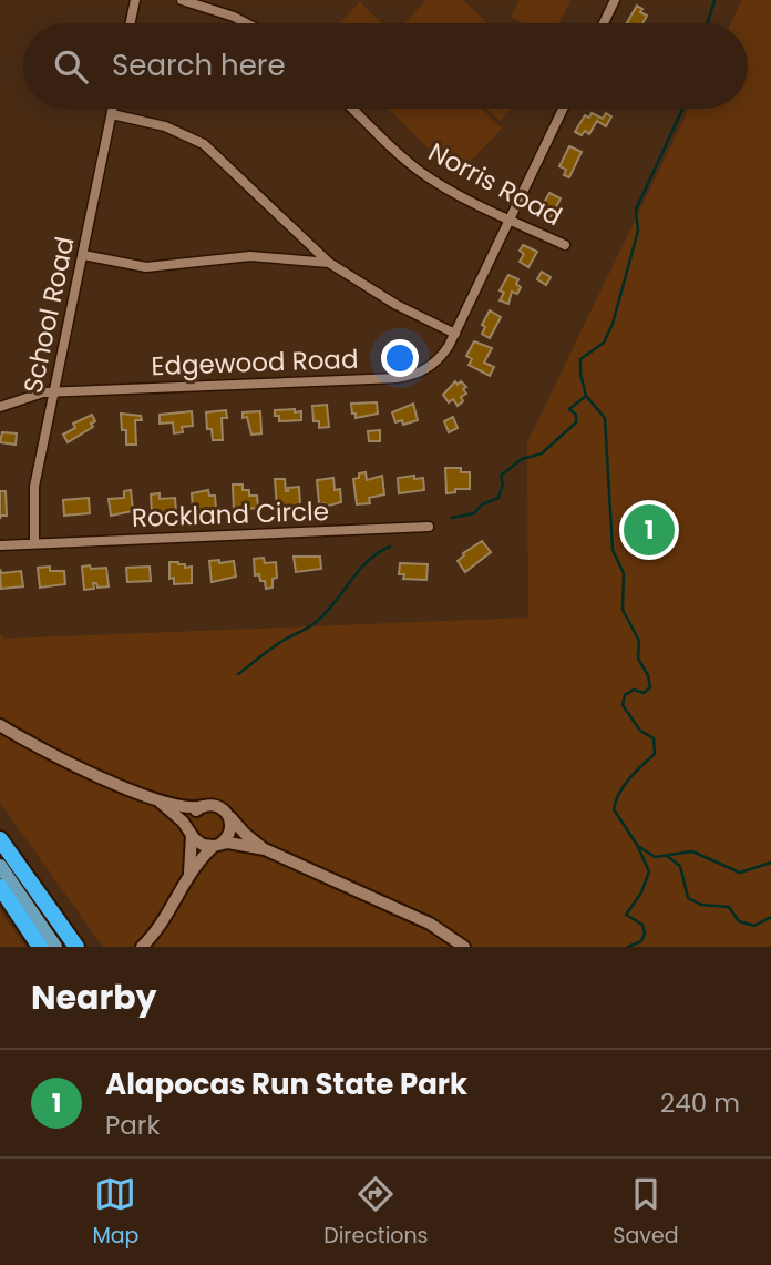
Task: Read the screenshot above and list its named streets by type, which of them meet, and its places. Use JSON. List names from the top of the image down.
{
  "streets": {
    "street": [
      "Norris Road",
      "School Road",
      "Edgewood Road",
      "Rockland Circle"
    ]
  },
  "crossings": [
    ["Norris Road", "Edgewood Road"],
    ["School Road", "Edgewood Road"],
    ["School Road", "Rockland Circle"]
  ],
  "page": {
    "search": "Search here",
    "pins": "1",
    "heading": "Nearby",
    "list": [
      {
        "mark": "1",
        "name": "Alapocas Run State Park",
        "note": "Park",
        "value": "240 m"
      }
    ],
    "nav": ["Map", "Directions", "Saved"]
  }
}
